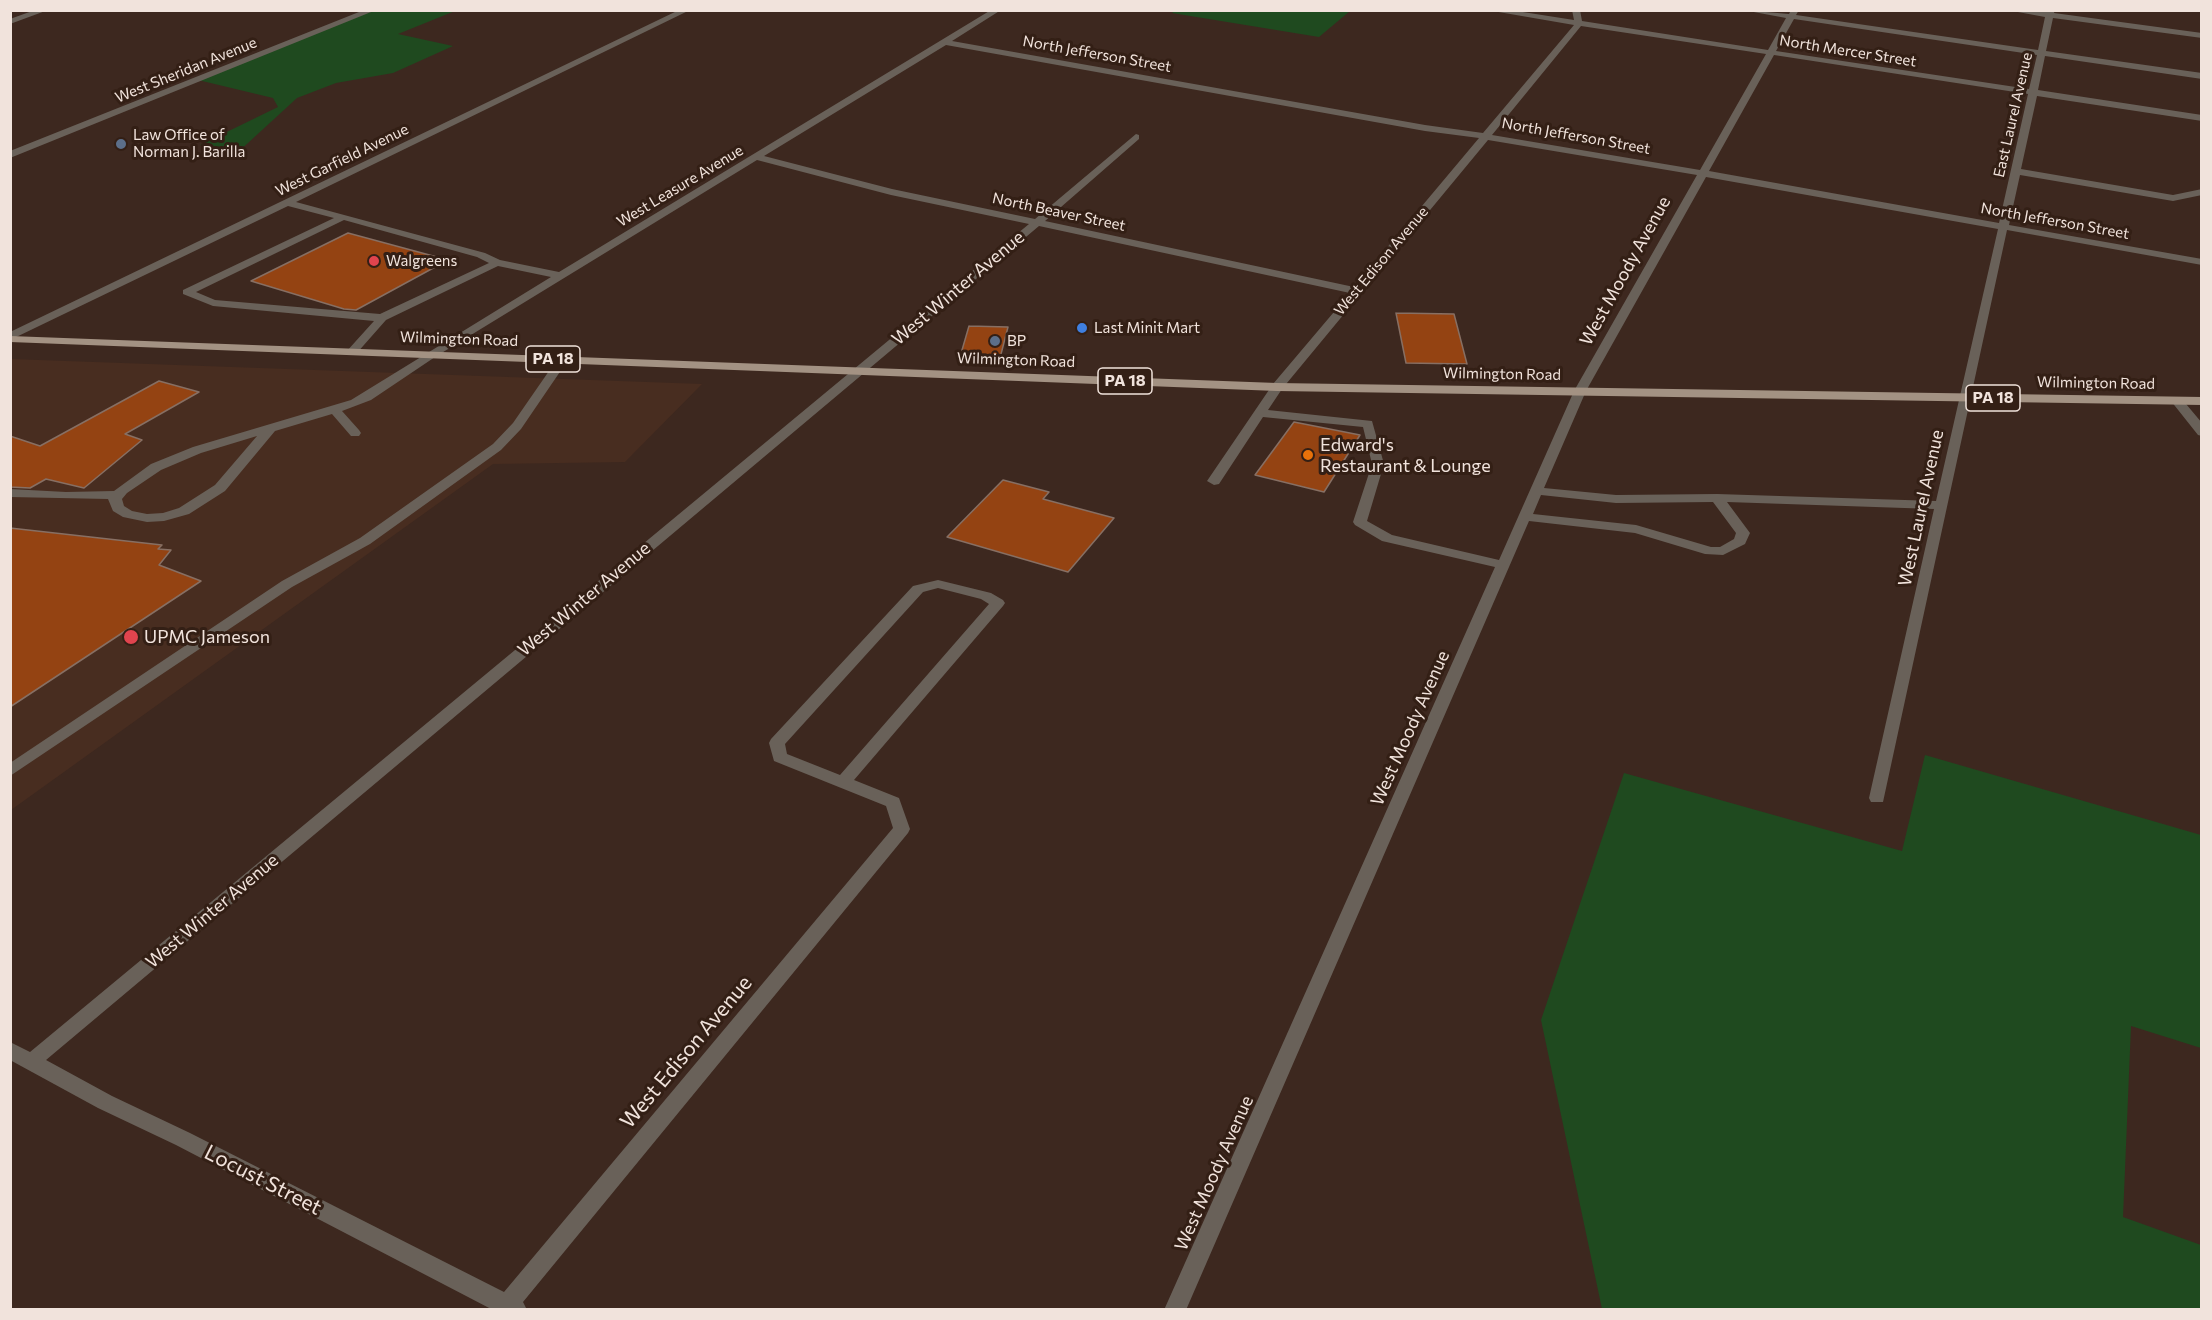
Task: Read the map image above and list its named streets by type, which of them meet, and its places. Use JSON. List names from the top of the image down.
{
  "streets": {
    "main road": ["Wilmington Road", "PA 18"],
    "street": [
      "North Mercer Street",
      "North Jefferson Street",
      "West Sheridan Avenue",
      "East Laurel Avenue",
      "West Garfield Avenue",
      "West Leasure Avenue",
      "North Beaver Street",
      "West Edison Avenue",
      "West Moody Avenue",
      "West Winter Avenue",
      "West Laurel Avenue",
      "Locust Street"
    ]
  },
  "crossings": [
    ["North Mercer Street", "East Laurel Avenue"],
    ["North Mercer Street", "West Edison Avenue"],
    ["North Mercer Street", "West Moody Avenue"],
    ["North Jefferson Street", "East Laurel Avenue"],
    ["North Jefferson Street", "West Leasure Avenue"],
    ["North Jefferson Street", "West Edison Avenue"],
    ["North Jefferson Street", "West Moody Avenue"],
    ["North Jefferson Street", "West Laurel Avenue"],
    ["East Laurel Avenue", "West Laurel Avenue"],
    ["West Garfield Avenue", "Wilmington Road"],
    ["West Leasure Avenue", "North Beaver Street"],
    ["West Leasure Avenue", "Wilmington Road"],
    ["North Beaver Street", "West Edison Avenue"],
    ["North Beaver Street", "West Winter Avenue"],
    ["West Edison Avenue", "Wilmington Road"],
    ["West Edison Avenue", "Locust Street"],
    ["West Moody Avenue", "Wilmington Road"],
    ["West Winter Avenue", "Wilmington Road"],
    ["West Winter Avenue", "Locust Street"],
    ["Wilmington Road", "West Laurel Avenue"]
  ],
  "places": [
    "Law Office of Norman J. Barilla",
    "Walgreens",
    "Last Minit Mart",
    "BP",
    "Edward's Restaurant & Lounge",
    "UPMC Jameson"
  ]
}
